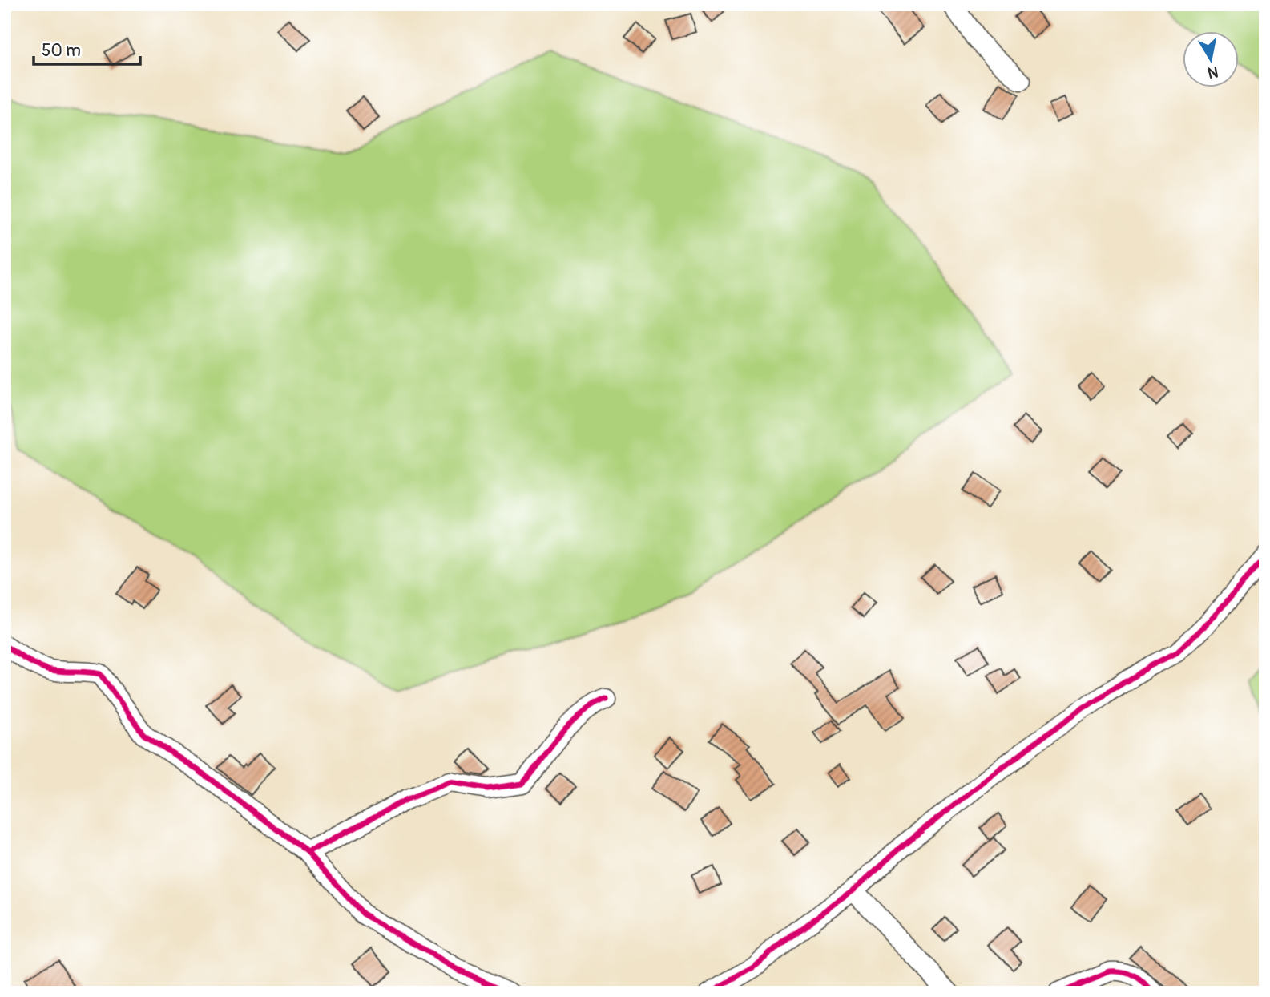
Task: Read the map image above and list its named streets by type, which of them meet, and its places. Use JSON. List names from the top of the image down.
{
  "scale_bar": "50 m",
  "north": "bottom"
}
